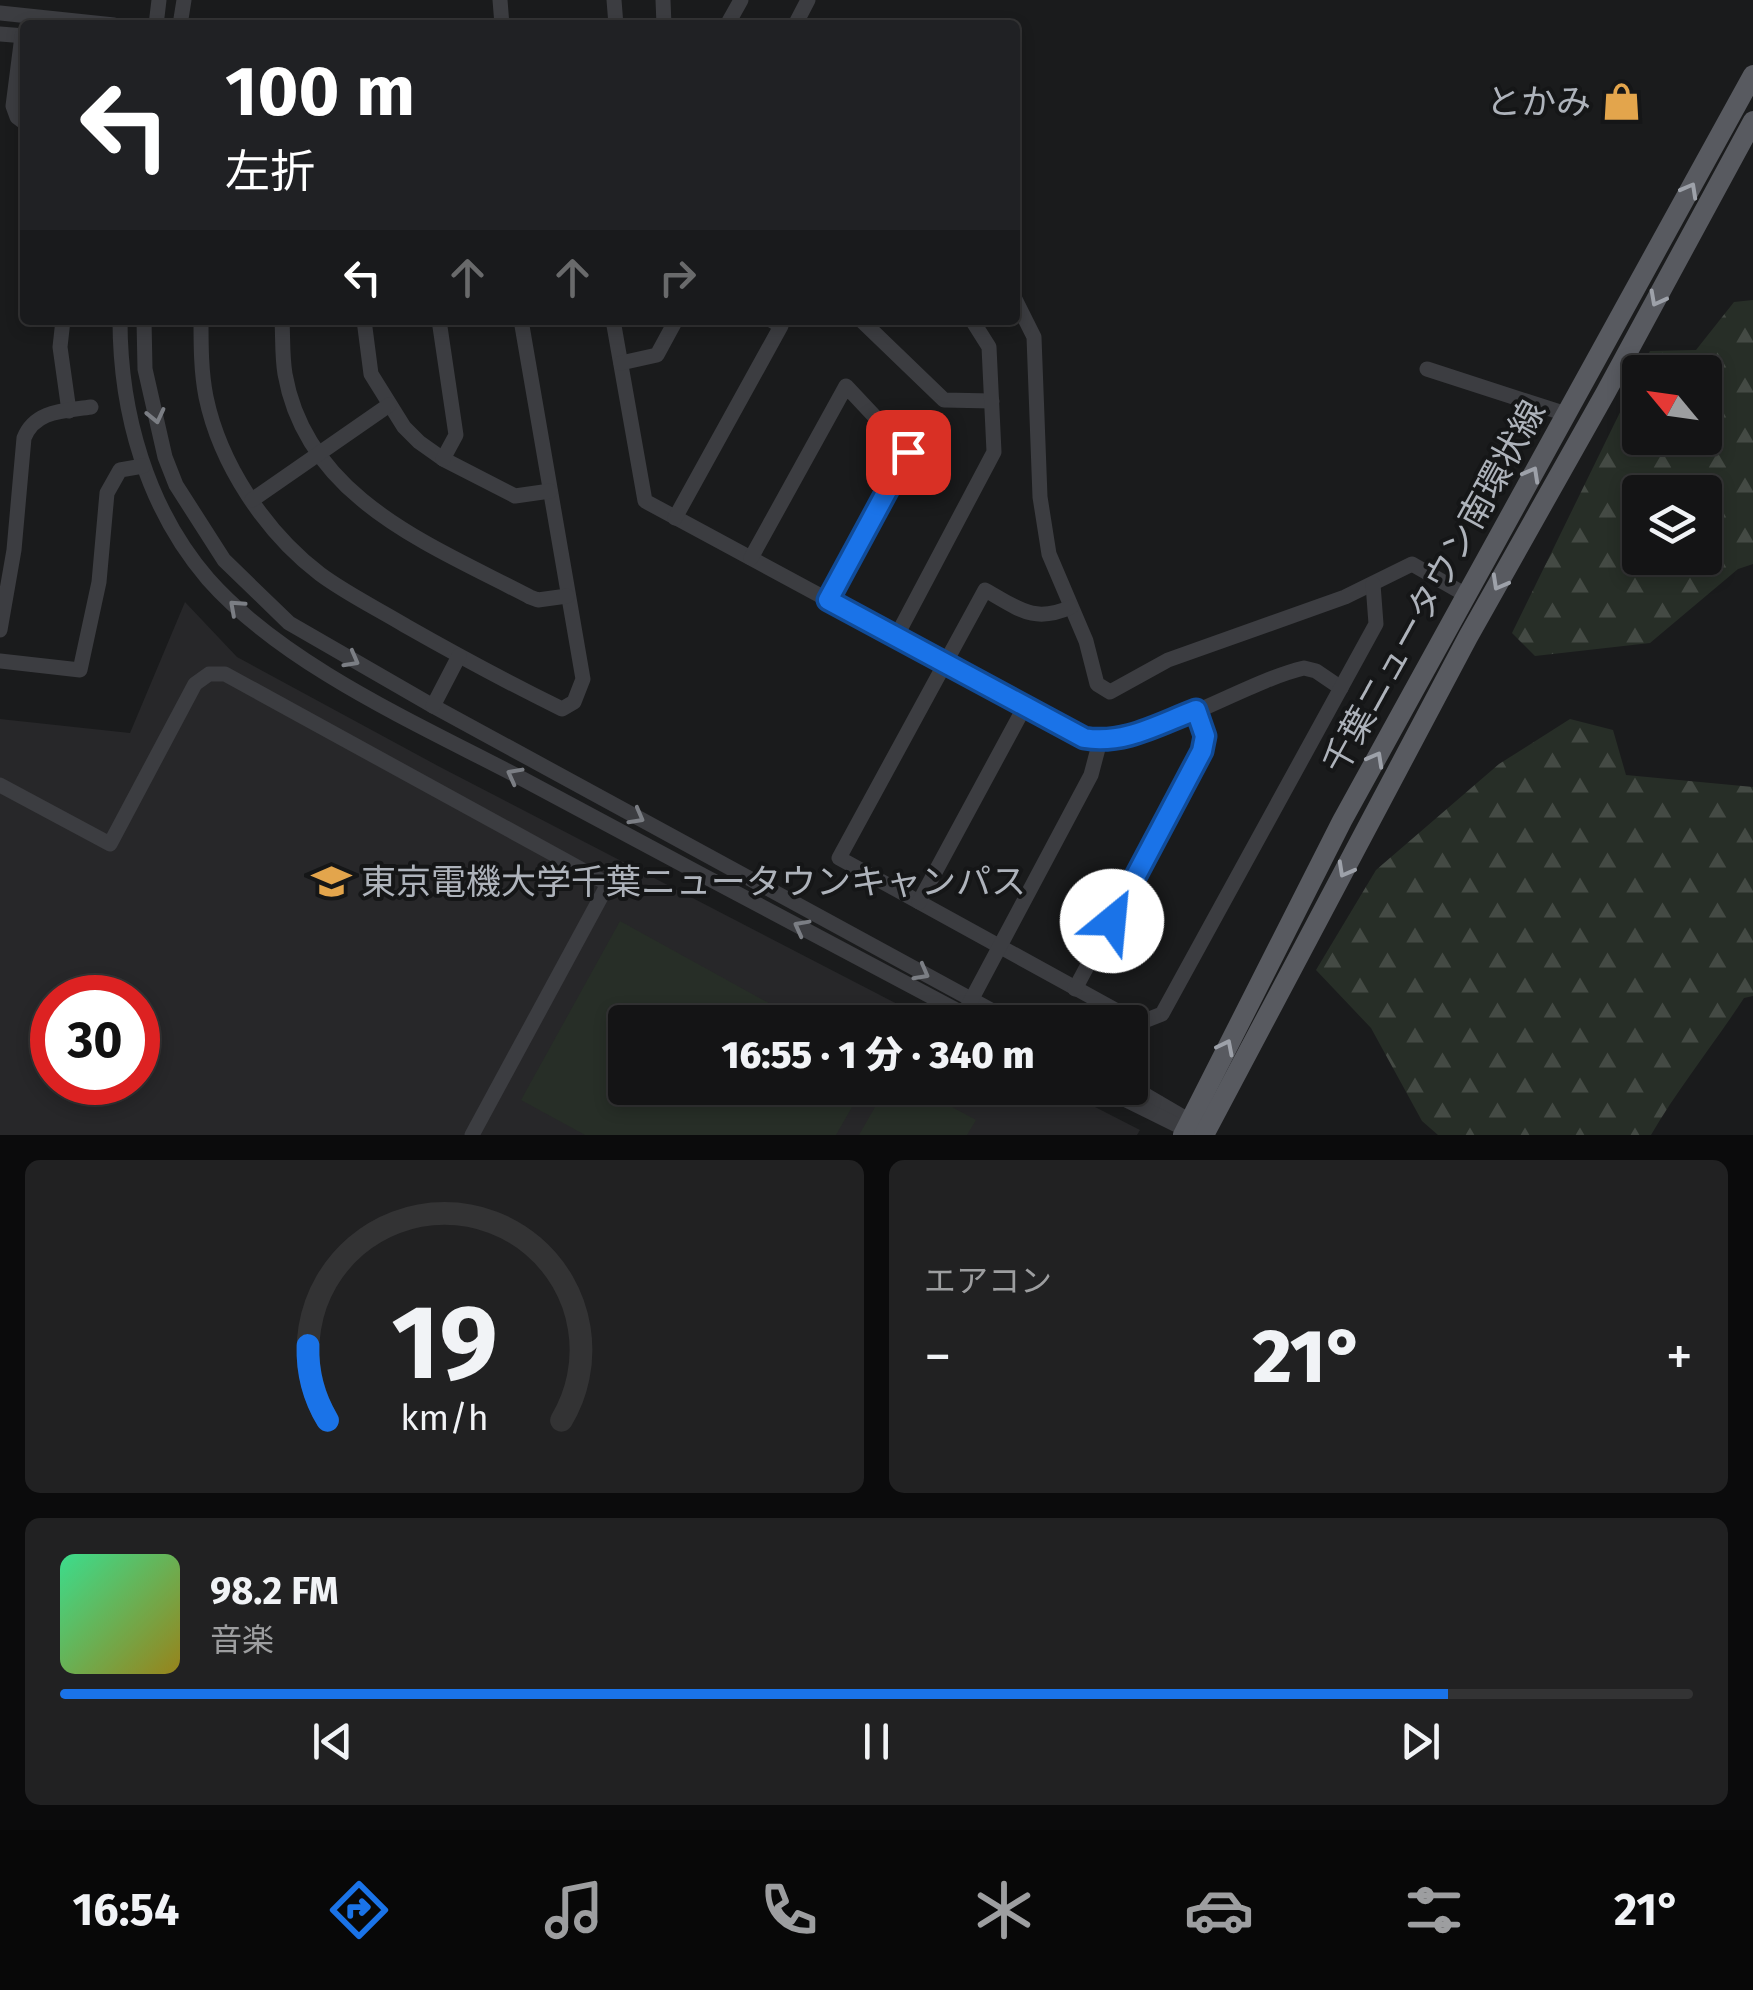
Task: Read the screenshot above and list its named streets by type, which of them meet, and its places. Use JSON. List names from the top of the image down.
{
  "streets": {
    "main road": ["千葉ニュータウン南環状線"]
  },
  "places": {
    "shop": ["とかみ"],
    "school or university": ["東京電機大学千葉ニュータウンキャンパス"]
  },
  "north": "top left",
  "page": {
    "turn": ["100 m", "左折"],
    "limit": "30",
    "trip": "16:55 · 1 分 · 340 m",
    "tile": "エアコン",
    "heat": ["−", "21°", "+"],
    "song": ["98.2 FM", "音楽"],
    "tabs": ["16:54", "21°"],
    "gauge": ["19", "km/h"]
  }
}
